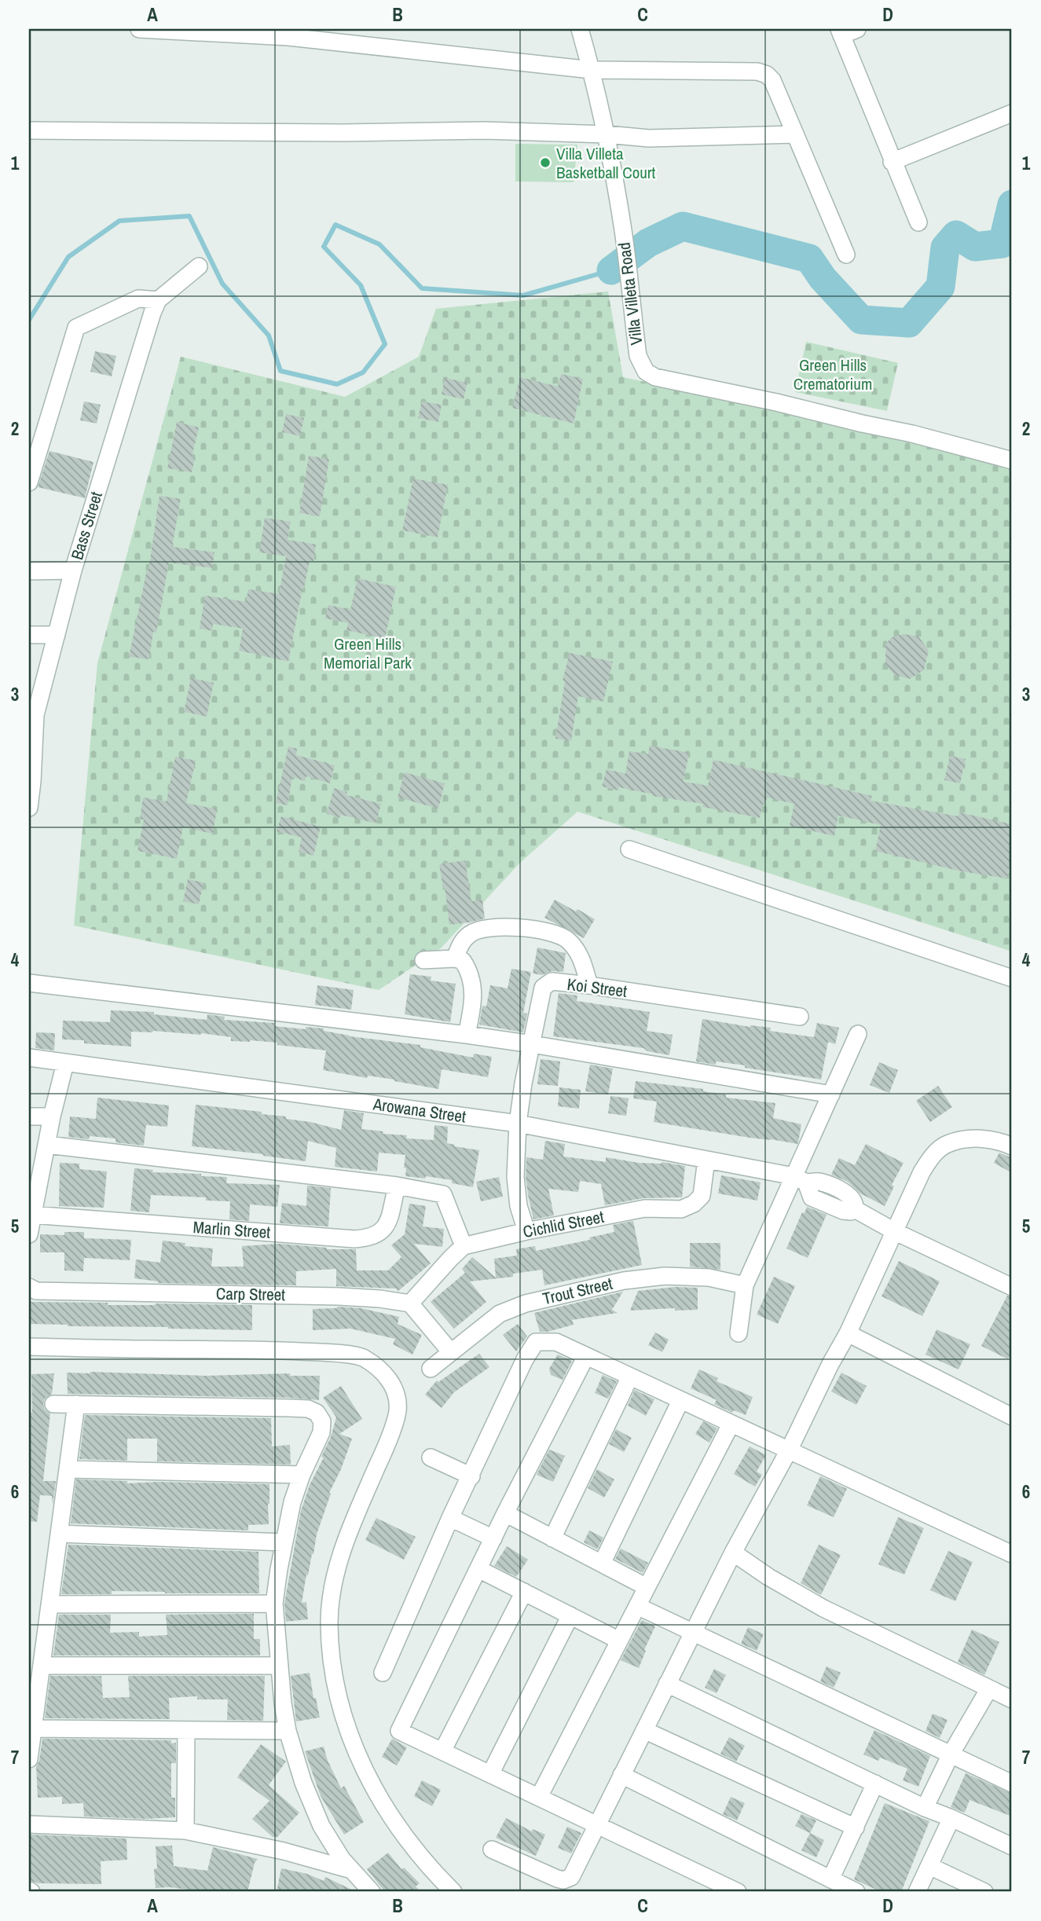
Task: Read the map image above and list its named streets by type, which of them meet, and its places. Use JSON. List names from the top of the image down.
{
  "streets": {
    "street": [
      "Villa Villeta Road",
      "Bass Street",
      "Koi Street",
      "Arowana Street",
      "Cichlid Street",
      "Marlin Street",
      "Trout Street",
      "Carp Street"
    ]
  },
  "crossings": [
    ["Koi Street", "Arowana Street"],
    ["Koi Street", "Cichlid Street"],
    ["Arowana Street", "Cichlid Street"]
  ],
  "parks": ["Green Hills Crematorium", "Green Hills Memorial Park"],
  "places": ["Villa Villeta Basketball Court"],
  "grid": {
    "columns": [
      "A",
      "B",
      "C",
      "D"
    ],
    "rows": [
      "1",
      "2",
      "3",
      "4",
      "5",
      "6",
      "7"
    ]
  }
}
